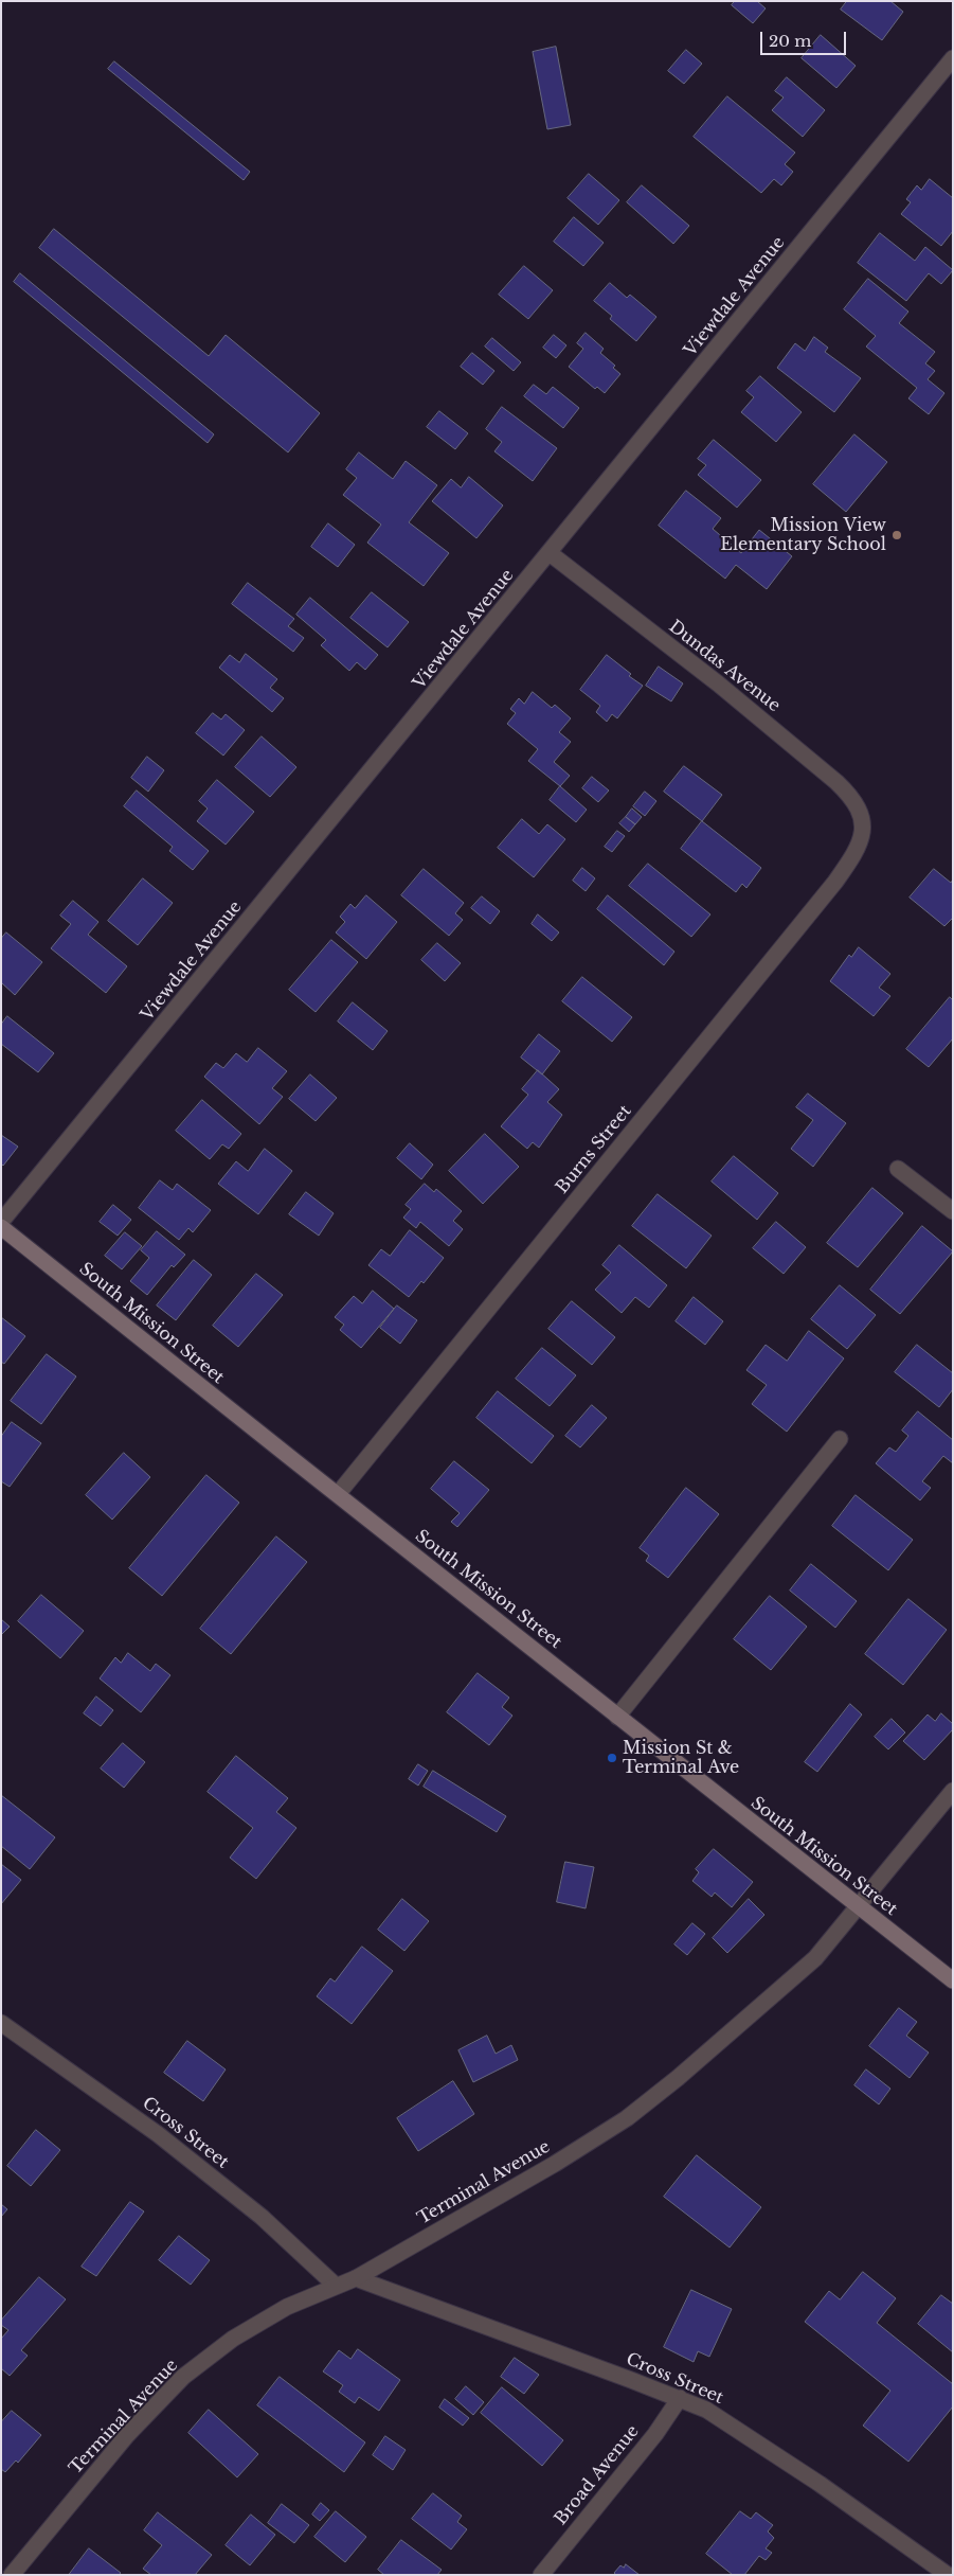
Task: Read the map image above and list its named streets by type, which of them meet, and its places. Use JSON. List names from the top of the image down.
{
  "streets": {
    "main road": ["South Mission Street"],
    "street": [
      "Viewdale Avenue",
      "Dundas Avenue",
      "Burns Street",
      "Cross Street",
      "Terminal Avenue",
      "Broad Avenue"
    ]
  },
  "crossings": [
    ["Viewdale Avenue", "Dundas Avenue"],
    ["Dundas Avenue", "Burns Street"],
    ["Burns Street", "South Mission Street"],
    ["South Mission Street", "Terminal Avenue"],
    ["Cross Street", "Terminal Avenue"],
    ["Cross Street", "Broad Avenue"]
  ],
  "places": ["Mission View Elementary School", "Mission St & Terminal Ave"],
  "scale_bar": "20 m"
}
